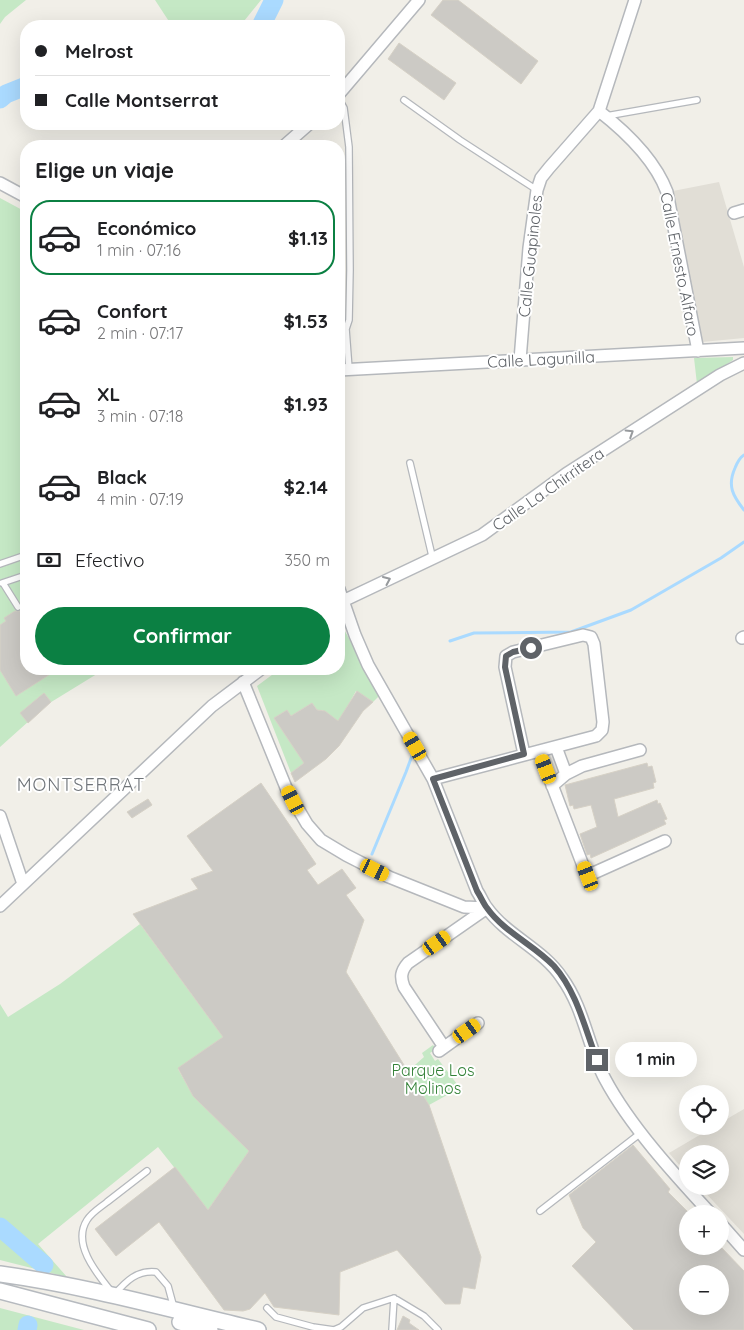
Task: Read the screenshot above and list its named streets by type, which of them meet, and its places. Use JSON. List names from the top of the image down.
{
  "streets": {
    "street": [
      "Calle Guapinoles",
      "Calle Ernesto Alfaro",
      "Calle Lagunilla",
      "Calle La Chirritera"
    ]
  },
  "crossings": [
    ["Calle Guapinoles", "Calle Ernesto Alfaro"],
    ["Calle Guapinoles", "Calle Lagunilla"],
    ["Calle Ernesto Alfaro", "Calle Lagunilla"]
  ],
  "one_way": ["Calle La Chirritera"],
  "districts": ["MONTSERRAT"],
  "parks": ["Parque Los Molinos"],
  "page": {
    "banner": ["Melrost", "Calle Montserrat"],
    "heading": "Elige un viaje",
    "list": [
      {
        "name": "Económico",
        "note": "1 min · 07:16",
        "value": "$1.13"
      },
      {
        "name": "Confort",
        "note": "2 min · 07:17",
        "value": "$1.53"
      },
      {
        "name": "XL",
        "note": "3 min · 07:18",
        "value": "$1.93"
      },
      {
        "name": "Black",
        "note": "4 min · 07:19",
        "value": "$2.14"
      }
    ],
    "pay": ["Efectivo", "350 m"],
    "buttons": "Confirmar",
    "bubble": "1 min",
    "map_buttons": ["+", "−"]
  }
}
